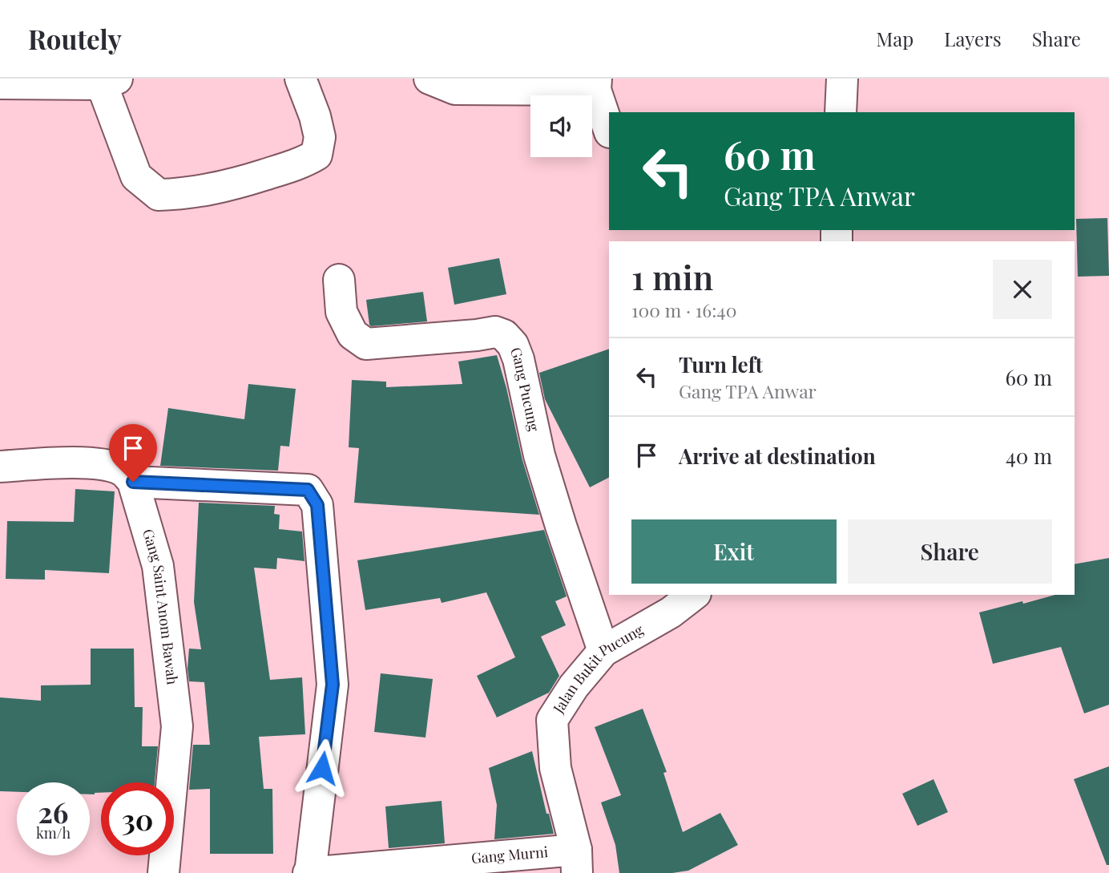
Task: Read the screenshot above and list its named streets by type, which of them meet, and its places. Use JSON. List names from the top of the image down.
{
  "streets": {
    "street": [
      "Gang Pucung",
      "Gang Saint Anom Bawah",
      "Jalan Bukit Pucung",
      "Gang Murni"
    ]
  },
  "crossings": [
    ["Gang Pucung", "Jalan Bukit Pucung"],
    ["Jalan Bukit Pucung", "Gang Murni"]
  ],
  "page": {
    "header": "Routely",
    "nav": ["Map", "Layers", "Share"],
    "turn": ["60 m", "Gang TPA Anwar"],
    "heading": ["1 min", "100 m · 16:40"],
    "list": [
      {
        "name": "Turn left",
        "note": "Gang TPA Anwar",
        "value": "60 m"
      },
      {
        "name": "Arrive at destination",
        "value": "40 m"
      }
    ],
    "buttons": ["Exit", "Share"],
    "speed": "26 km/h",
    "limit": "30"
  }
}
